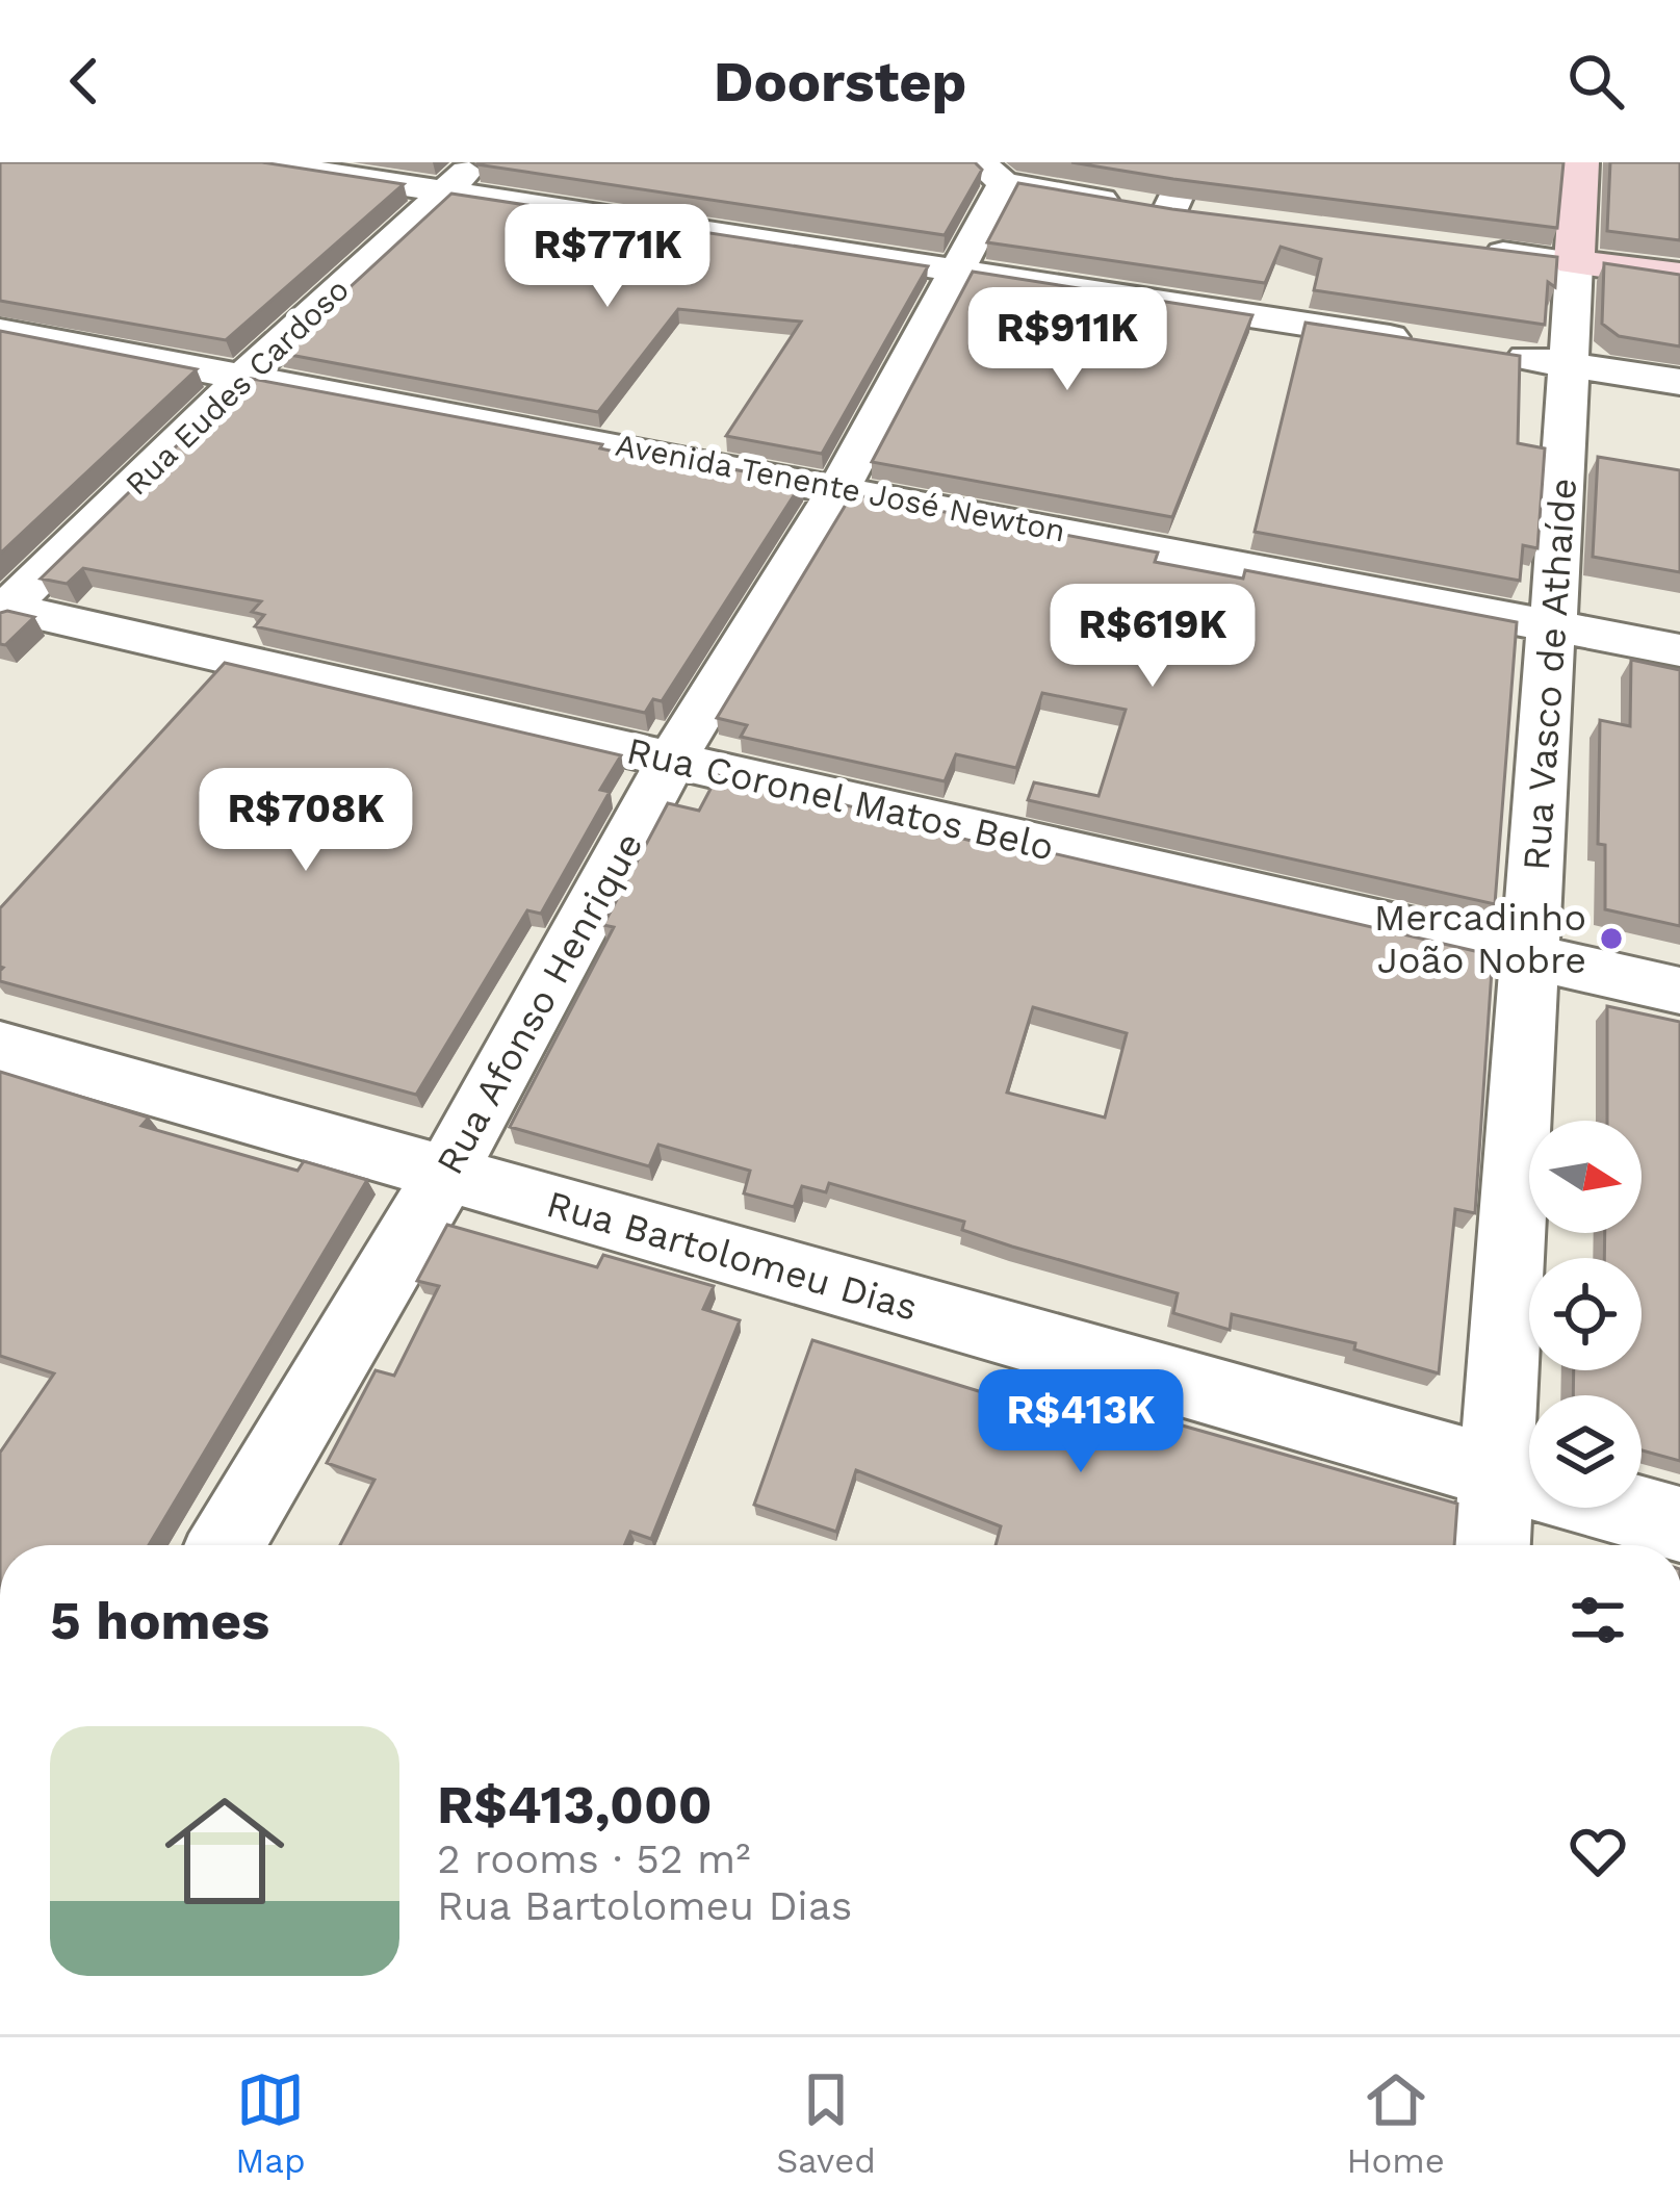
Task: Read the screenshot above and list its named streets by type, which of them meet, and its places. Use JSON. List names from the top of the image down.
{
  "streets": {
    "street": [
      "Rua Eudes Cardoso",
      "Avenida Tenente José Newton",
      "Rua Vasco de Athaíde",
      "Rua Coronel Matos Belo",
      "Rua Afonso Henrique",
      "Rua Bartolomeu Dias"
    ]
  },
  "crossings": [
    ["Rua Eudes Cardoso", "Avenida Tenente José Newton"],
    ["Rua Eudes Cardoso", "Rua Coronel Matos Belo"],
    ["Avenida Tenente José Newton", "Rua Vasco de Athaíde"],
    ["Avenida Tenente José Newton", "Rua Afonso Henrique"],
    ["Rua Vasco de Athaíde", "Rua Coronel Matos Belo"],
    ["Rua Vasco de Athaíde", "Rua Bartolomeu Dias"],
    ["Rua Coronel Matos Belo", "Rua Afonso Henrique"],
    ["Rua Afonso Henrique", "Rua Bartolomeu Dias"]
  ],
  "places": ["Mercadinho João Nobre"],
  "north": "right",
  "page": {
    "header": "Doorstep",
    "price": [
      "R$771K",
      "R$911K",
      "R$619K",
      "R$708K",
      "R$413K"
    ],
    "heading": "5 homes",
    "list": [
      {
        "name": "R$413,000",
        "note": "2 rooms · 52 m² · Rua Bartolomeu Dias"
      }
    ],
    "tabs": ["Map", "Saved", "Home"]
  }
}
